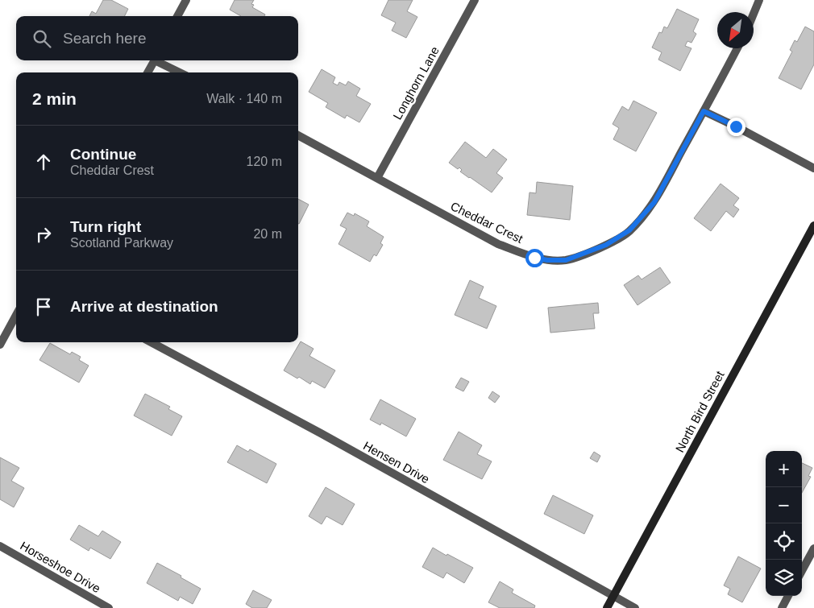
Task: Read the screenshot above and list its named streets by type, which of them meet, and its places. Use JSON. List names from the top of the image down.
{
  "streets": {
    "street": [
      "Longhorn Lane",
      "Cheddar Crest",
      "North Bird Street",
      "Hensen Drive",
      "Horseshoe Drive"
    ]
  },
  "crossings": [
    ["Longhorn Lane", "Cheddar Crest"],
    ["North Bird Street", "Hensen Drive"]
  ],
  "north": "bottom left",
  "page": {
    "search": "Search here",
    "heading": ["2 min", "Walk · 140 m"],
    "list": [
      ["Continue", "Cheddar Crest", "120 m"],
      ["Turn right", "Scotland Parkway", "20 m"],
      "Arrive at destination"
    ],
    "map_buttons": ["+", "−"]
  }
}
